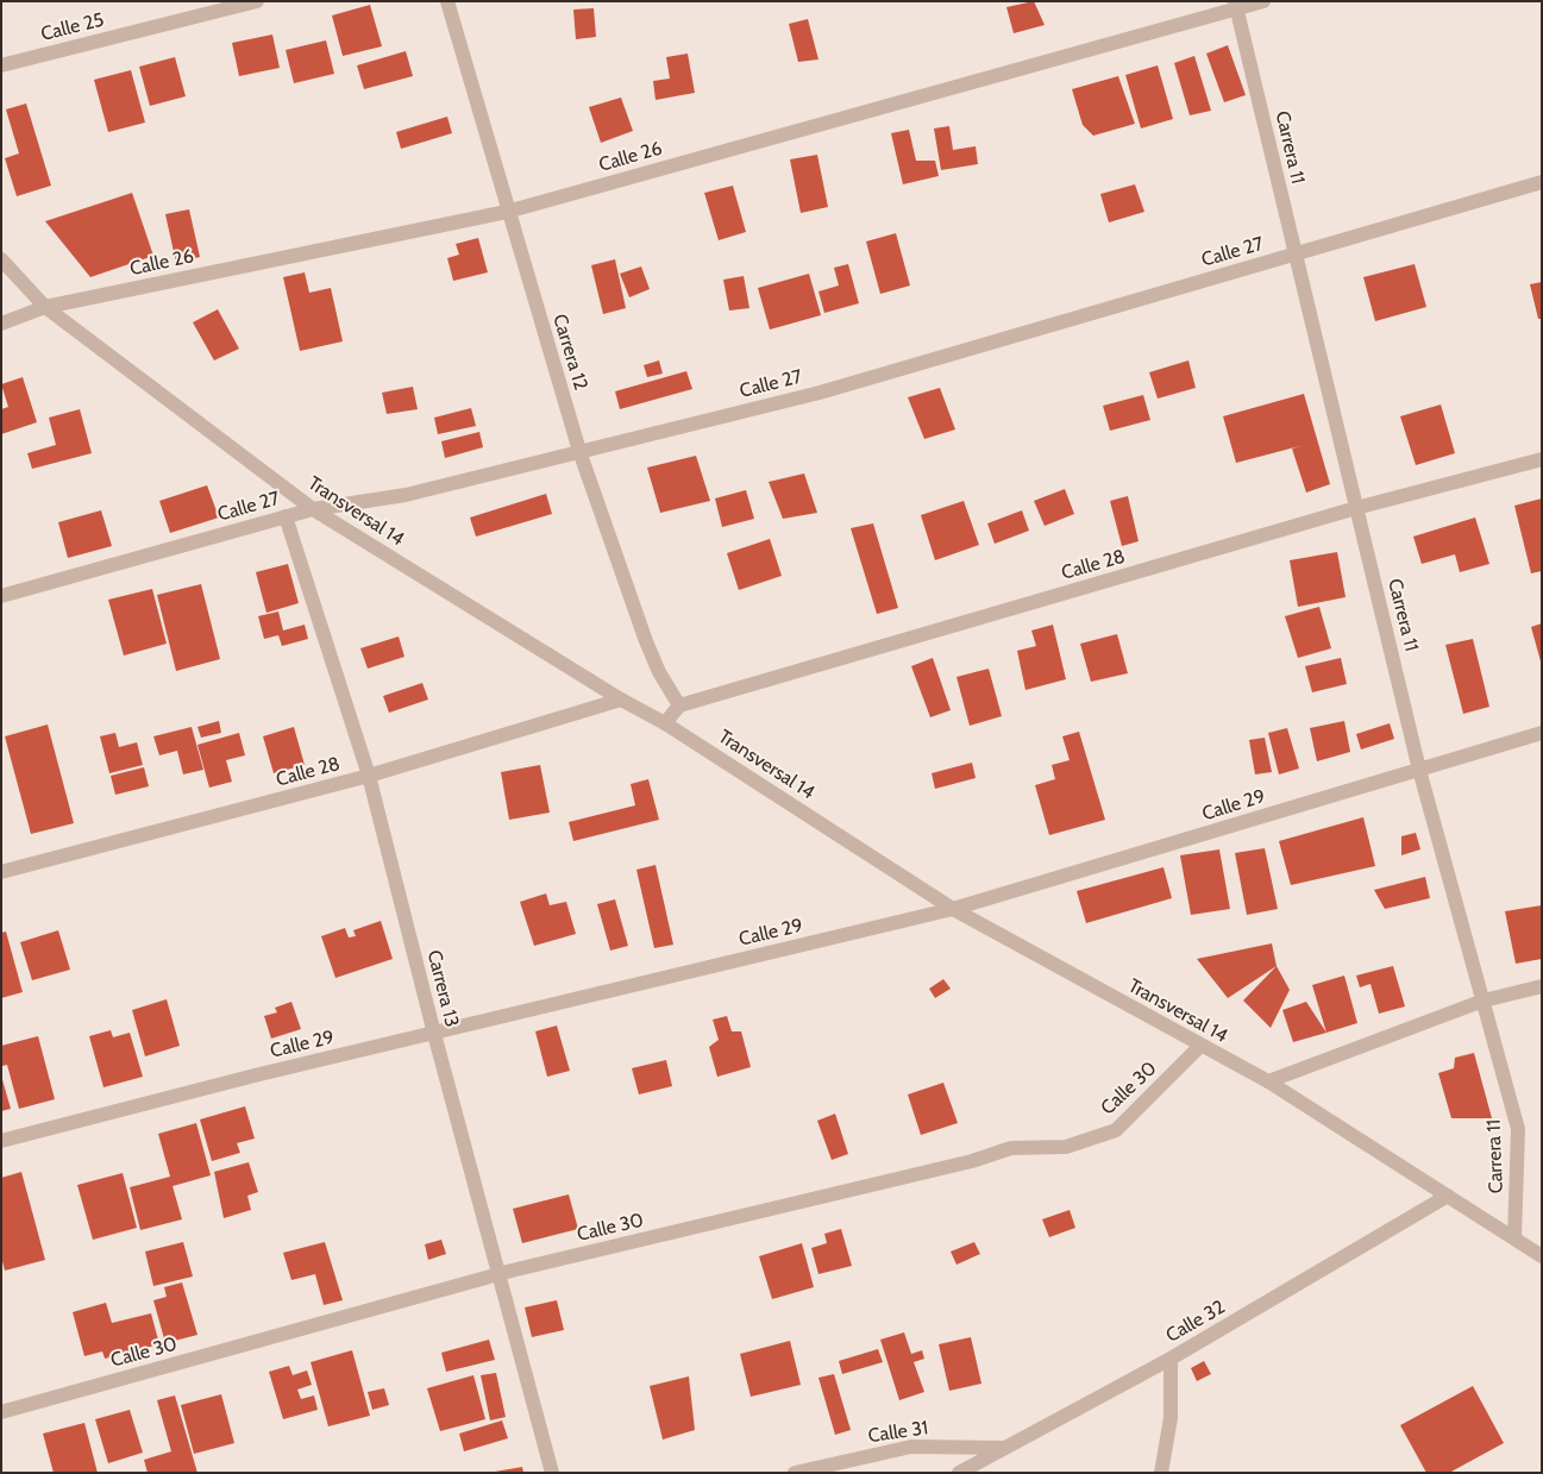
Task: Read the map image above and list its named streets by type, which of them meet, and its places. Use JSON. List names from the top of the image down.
{
  "streets": {
    "street": [
      "Calle 25",
      "Carrera 11",
      "Calle 26",
      "Calle 27",
      "Carrera 12",
      "Transversal 14",
      "Calle 28",
      "Calle 29",
      "Carrera 13",
      "Calle 30",
      "Calle 32",
      "Calle 31"
    ]
  },
  "crossings": [
    ["Carrera 11", "Calle 26"],
    ["Carrera 11", "Calle 27"],
    ["Carrera 11", "Transversal 14"],
    ["Carrera 11", "Calle 28"],
    ["Carrera 11", "Calle 29"],
    ["Calle 26", "Carrera 12"],
    ["Calle 26", "Transversal 14"],
    ["Calle 27", "Carrera 12"],
    ["Calle 27", "Transversal 14"],
    ["Calle 27", "Carrera 13"],
    ["Carrera 12", "Calle 28"],
    ["Transversal 14", "Calle 28"],
    ["Transversal 14", "Calle 29"],
    ["Transversal 14", "Calle 30"],
    ["Transversal 14", "Calle 32"],
    ["Calle 28", "Carrera 13"],
    ["Calle 29", "Carrera 13"],
    ["Carrera 13", "Calle 30"],
    ["Calle 32", "Calle 31"]
  ]
}
